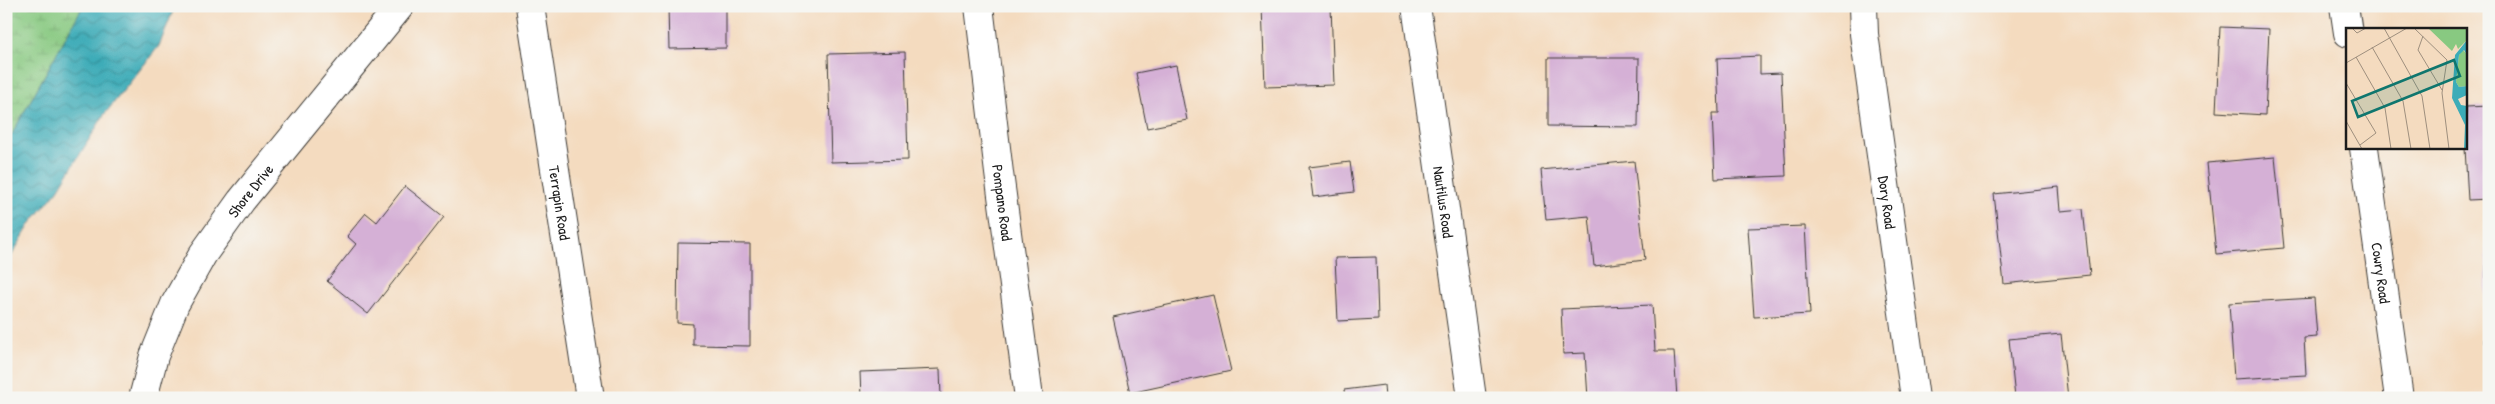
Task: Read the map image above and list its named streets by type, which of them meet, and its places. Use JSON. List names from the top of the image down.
{
  "streets": {
    "street": [
      "Shore Drive",
      "Terrapin Road",
      "Pompano Road",
      "Nautilus Road",
      "Dory Road",
      "Cowry Road"
    ]
  }
}
